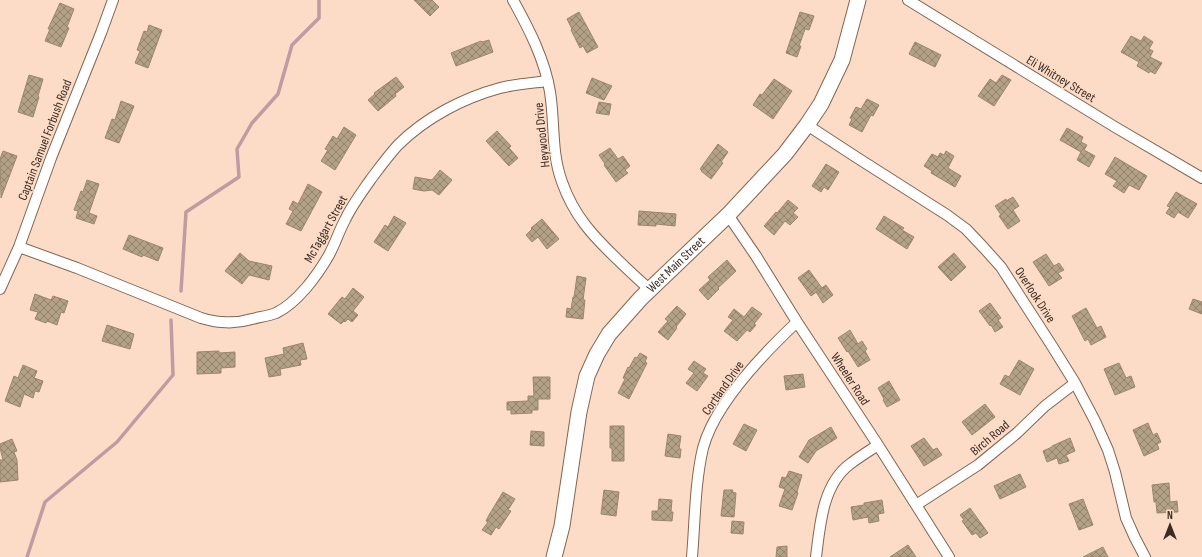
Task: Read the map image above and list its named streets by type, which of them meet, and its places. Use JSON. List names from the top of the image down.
{
  "streets": {
    "street": [
      "Eli Whitney Street",
      "Heywood Drive",
      "Captain Samuel Forbush Road",
      "McTaggart Street",
      "West Main Street",
      "Overlook Drive",
      "Wheeler Road",
      "Cortland Drive",
      "Birch Road"
    ]
  },
  "crossings": [
    ["Heywood Drive", "McTaggart Street"],
    ["Heywood Drive", "West Main Street"],
    ["Captain Samuel Forbush Road", "McTaggart Street"],
    ["West Main Street", "Overlook Drive"],
    ["West Main Street", "Wheeler Road"],
    ["Overlook Drive", "Birch Road"],
    ["Wheeler Road", "Cortland Drive"],
    ["Wheeler Road", "Birch Road"]
  ],
  "north": "top"
}
